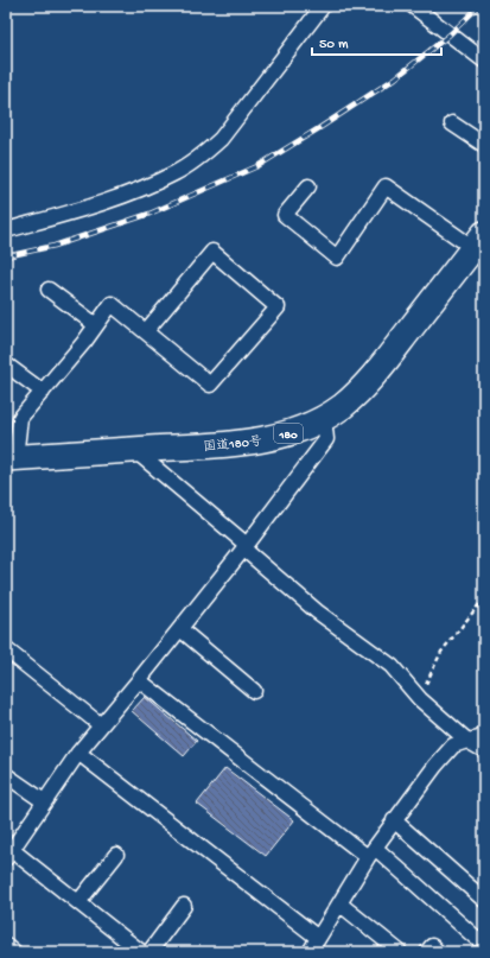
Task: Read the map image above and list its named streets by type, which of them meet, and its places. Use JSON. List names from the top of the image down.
{
  "streets": {
    "highway": ["180", "国道180号"]
  },
  "scale_bar": "50 m"
}
